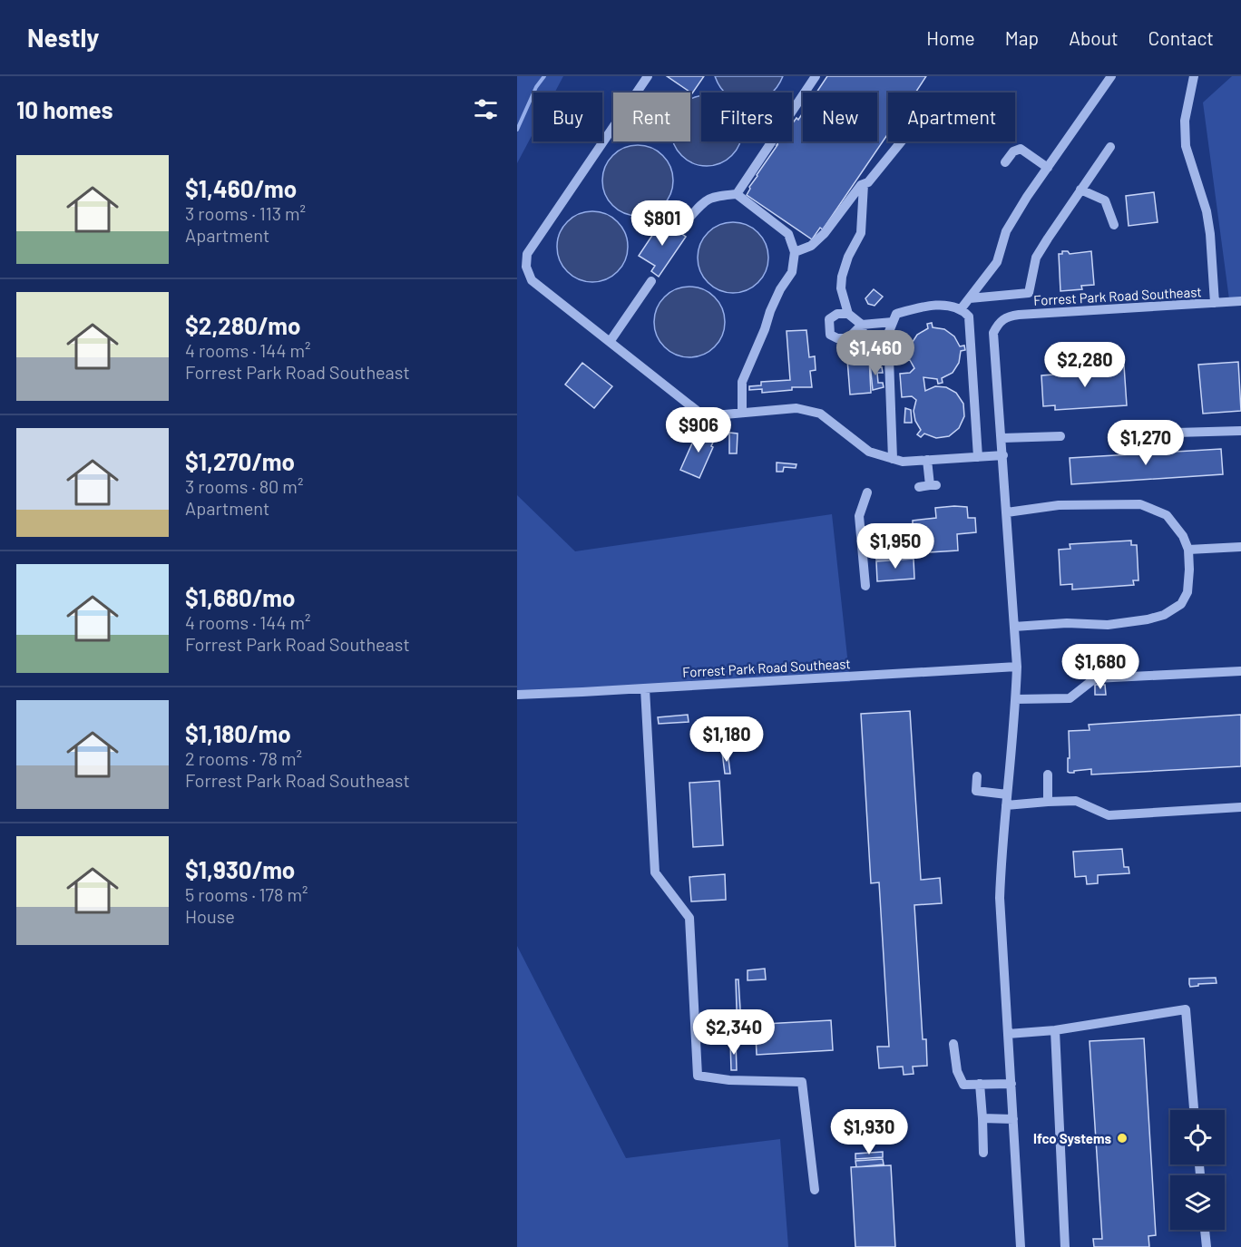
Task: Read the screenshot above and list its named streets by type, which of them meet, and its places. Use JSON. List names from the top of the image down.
{
  "streets": {
    "street": ["Forrest Park Road Southeast"]
  },
  "places": ["Ifco Systems"],
  "page": {
    "header": "Nestly",
    "nav": [
      "Home",
      "Map",
      "About",
      "Contact"
    ],
    "heading": "10 homes",
    "chip": [
      "Buy",
      "Rent",
      "Filters",
      "New",
      "Apartment"
    ],
    "list": [
      {
        "name": "$1,460/mo",
        "note": "3 rooms · 113 m² · Apartment"
      },
      {
        "name": "$2,280/mo",
        "note": "4 rooms · 144 m² · Forrest Park Road Southeast"
      },
      {
        "name": "$1,270/mo",
        "note": "3 rooms · 80 m² · Apartment"
      },
      {
        "name": "$1,680/mo",
        "note": "4 rooms · 144 m² · Forrest Park Road Southeast"
      },
      {
        "name": "$1,180/mo",
        "note": "2 rooms · 78 m² · Forrest Park Road Southeast"
      },
      {
        "name": "$1,930/mo",
        "note": "5 rooms · 178 m² · House"
      }
    ],
    "price": [
      "$801",
      "$1,460",
      "$2,280",
      "$906",
      "$1,270",
      "$1,950",
      "$1,680",
      "$1,180",
      "$2,340",
      "$1,930"
    ]
  }
}
